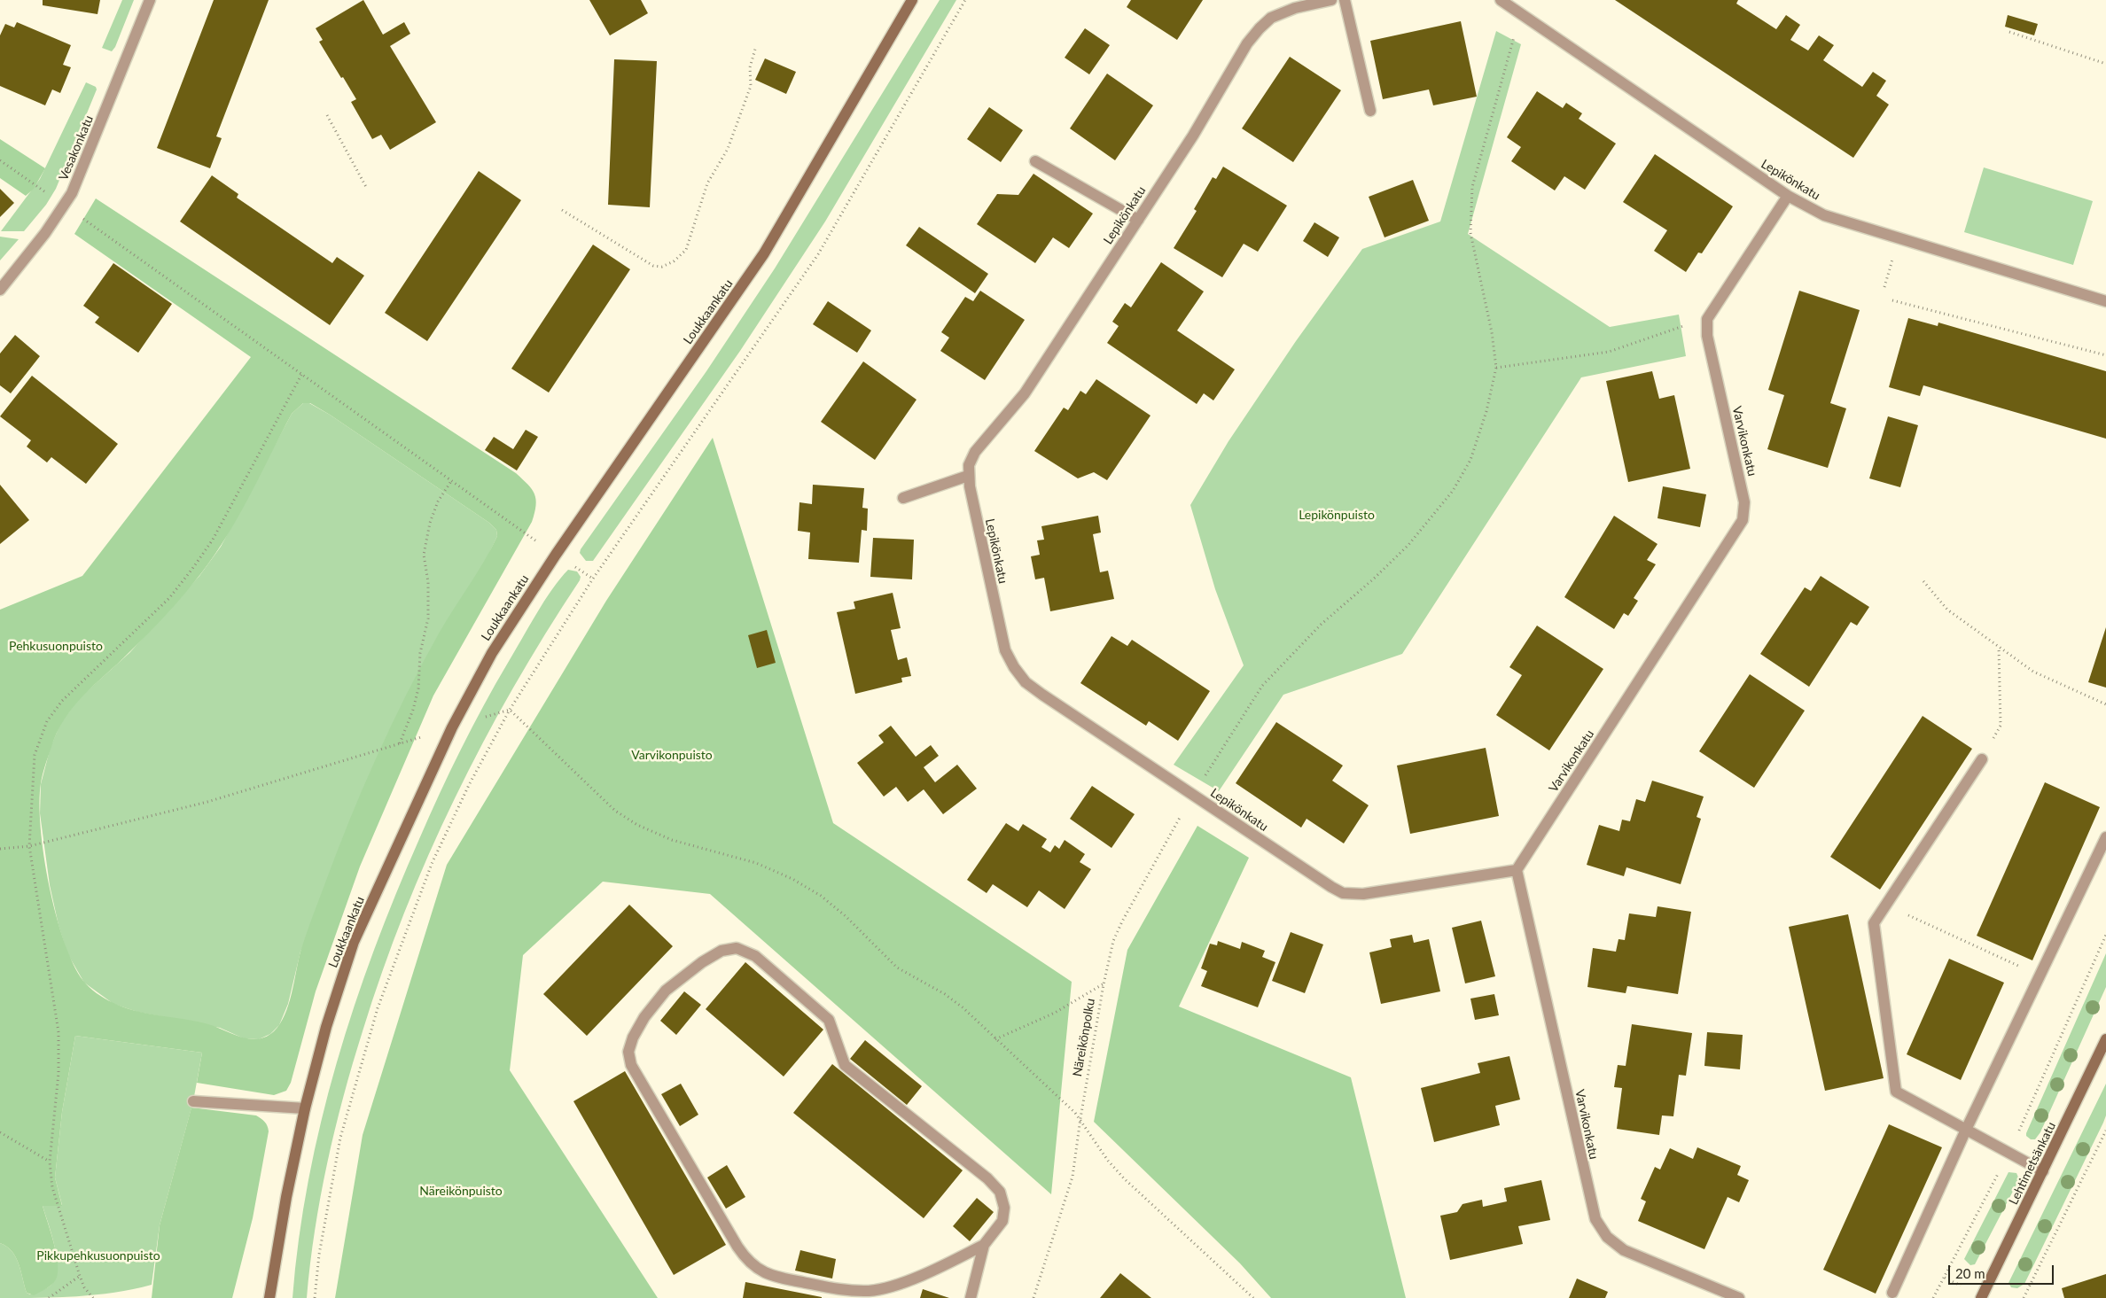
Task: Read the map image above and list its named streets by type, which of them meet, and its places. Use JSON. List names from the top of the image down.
{
  "streets": {
    "street": [
      "Vesakonkatu",
      "Lepikönkatu",
      "Loukkaankatu",
      "Varvikonkatu",
      "Lehtimetsänkatu"
    ],
    "path": ["Näreikönpolku"]
  },
  "crossings": [
    ["Lepikönkatu", "Varvikonkatu"],
    ["Lepikönkatu", "Näreikönpolku"]
  ],
  "parks": [
    "Lepikönpuisto",
    "Pehkusuonpuisto",
    "Varvikonpuisto",
    "Näreikönpuisto",
    "Pikkupehkusuonpuisto"
  ],
  "scale_bar": "20 m"
}
